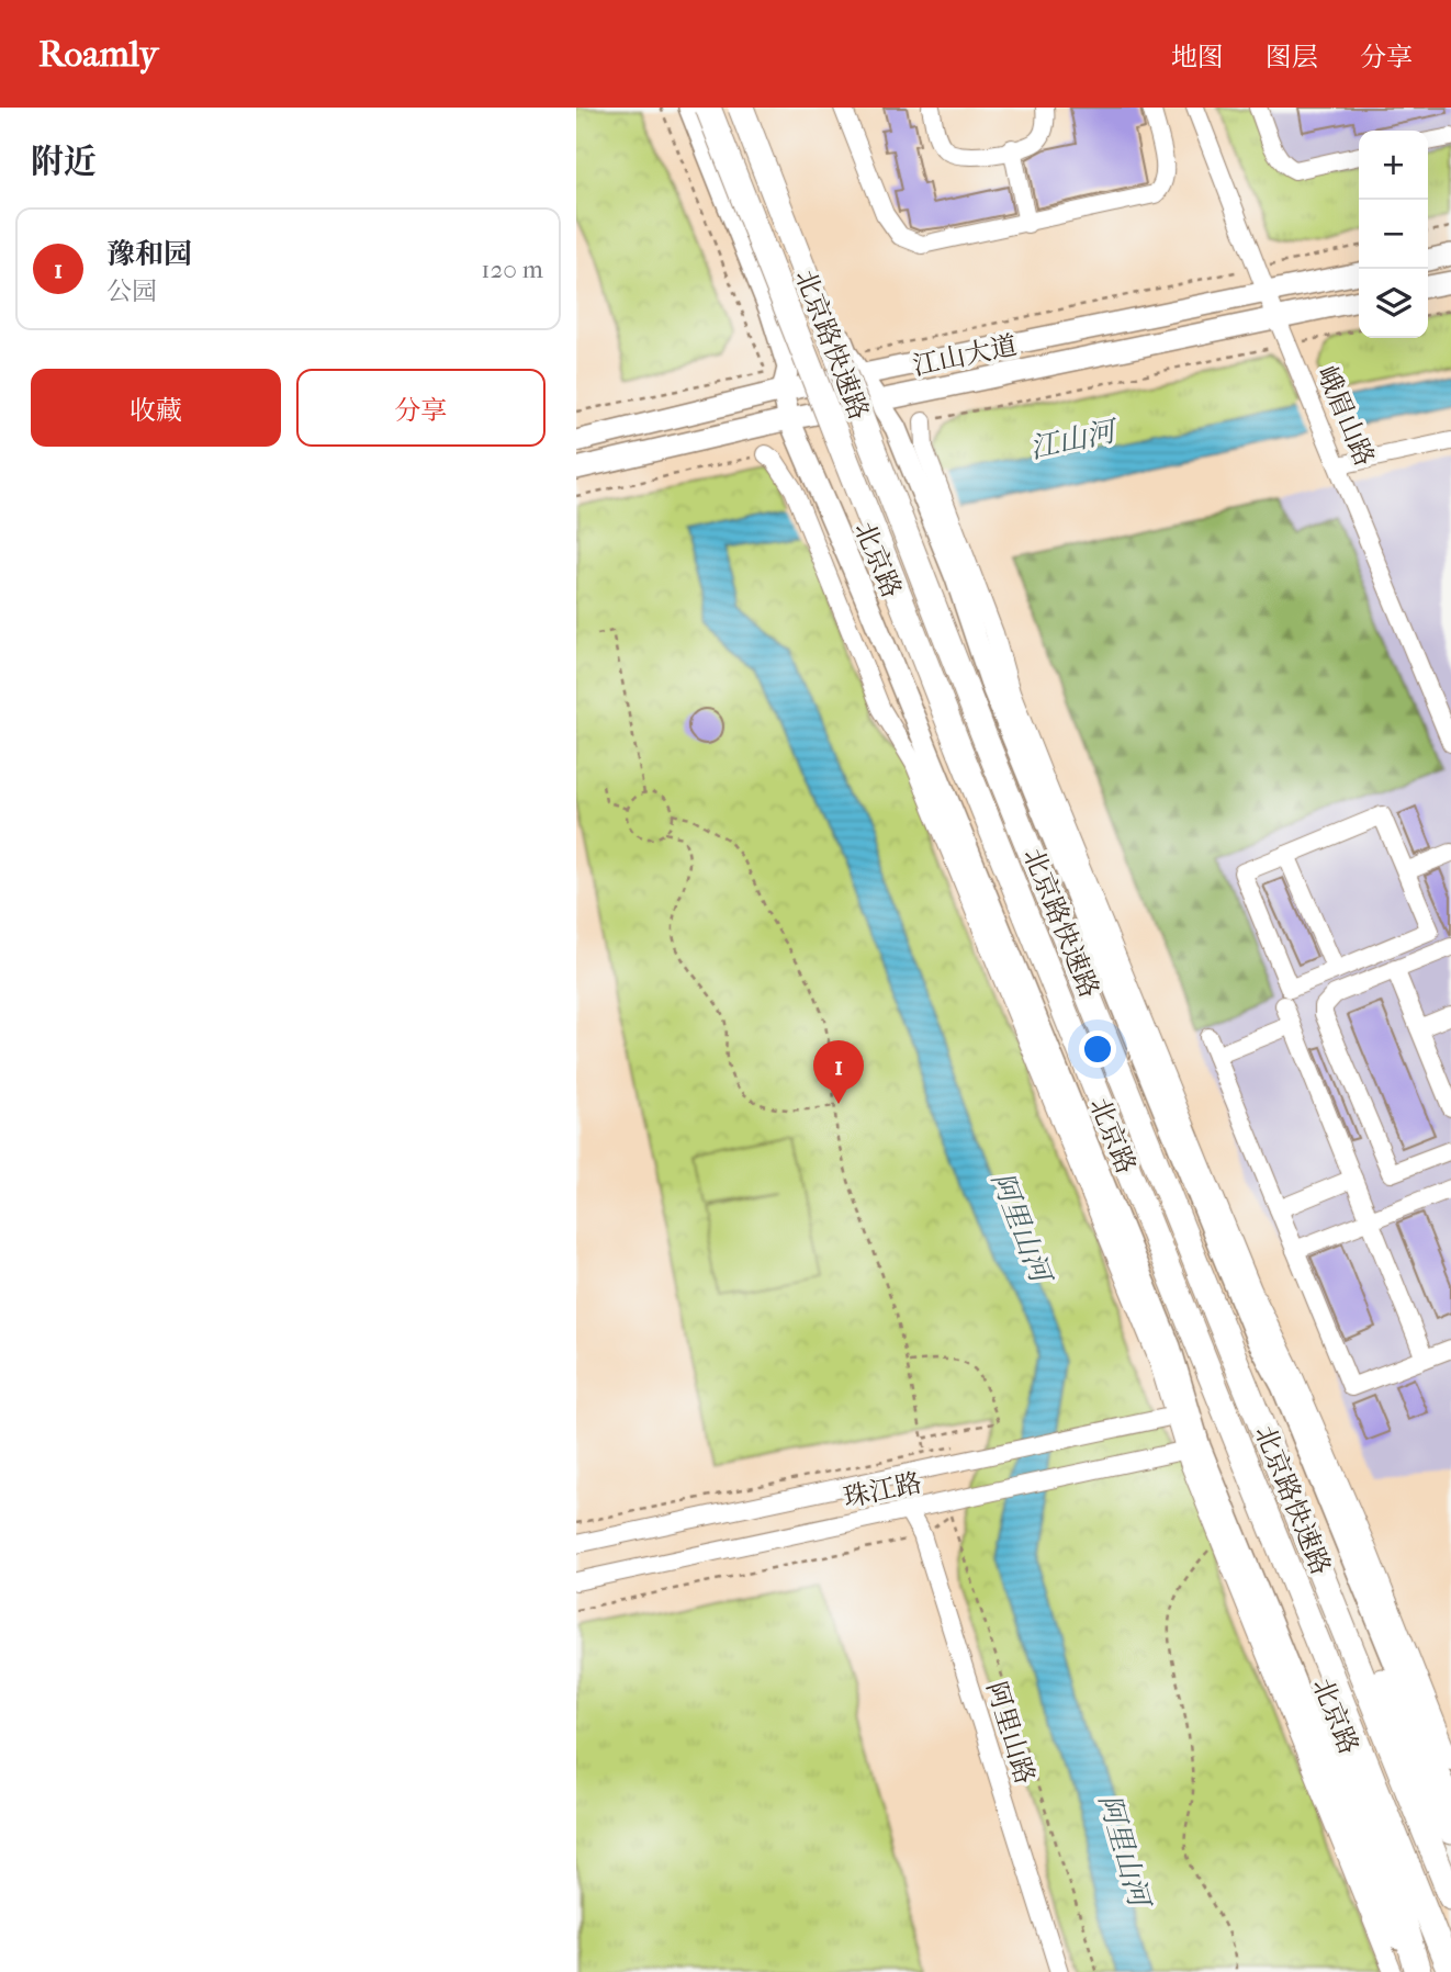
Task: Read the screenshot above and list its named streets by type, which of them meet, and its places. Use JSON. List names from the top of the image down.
{
  "streets": {
    "highway": ["北京路快速路"],
    "main road": ["江山大道", "北京路"],
    "street": ["峨眉山路", "珠江路", "阿里山路"]
  },
  "crossings": [
    ["江山大道", "峨眉山路"],
    ["江山大道", "北京路"],
    ["北京路", "珠江路"],
    ["珠江路", "阿里山路"]
  ],
  "water": ["江山河", "阿里山河"],
  "page": {
    "header": "Roamly",
    "nav": ["地图", "图层", "分享"],
    "heading": "附近",
    "map_buttons": ["+", "−"],
    "list": [
      {
        "mark": "1",
        "name": "豫和园",
        "note": "公园",
        "value": "120 m"
      }
    ],
    "buttons": ["收藏", "分享"],
    "pins": "1"
  }
}
